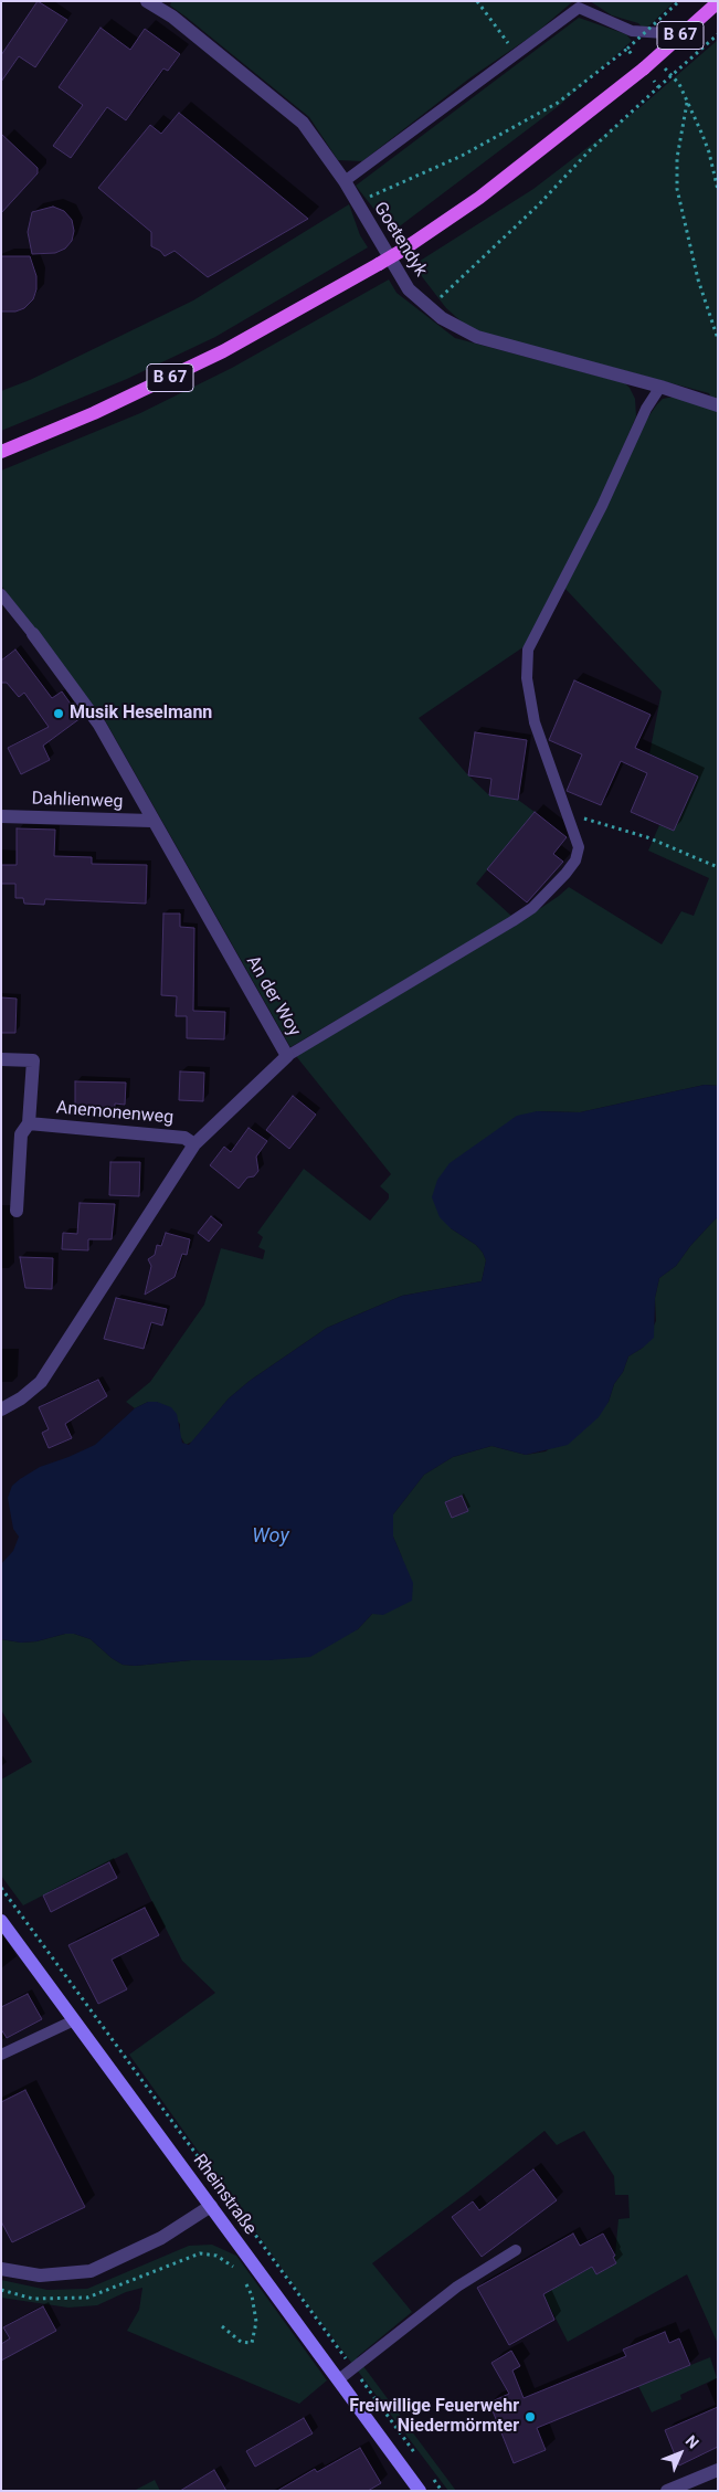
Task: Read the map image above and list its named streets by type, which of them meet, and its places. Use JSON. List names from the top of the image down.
{
  "streets": {
    "main road": ["B 67", "Rheinstraße"],
    "street": [
      "Goetendyk",
      "Dahlienweg",
      "An der Woy",
      "Anemonenweg"
    ]
  },
  "crossings": [
    ["Dahlienweg", "An der Woy"],
    ["An der Woy", "Anemonenweg"]
  ],
  "water": ["Woy"],
  "places": ["Musik Heselmann", "Freiwillige Feuerwehr Niedermörmter"],
  "north": "top right"
}
